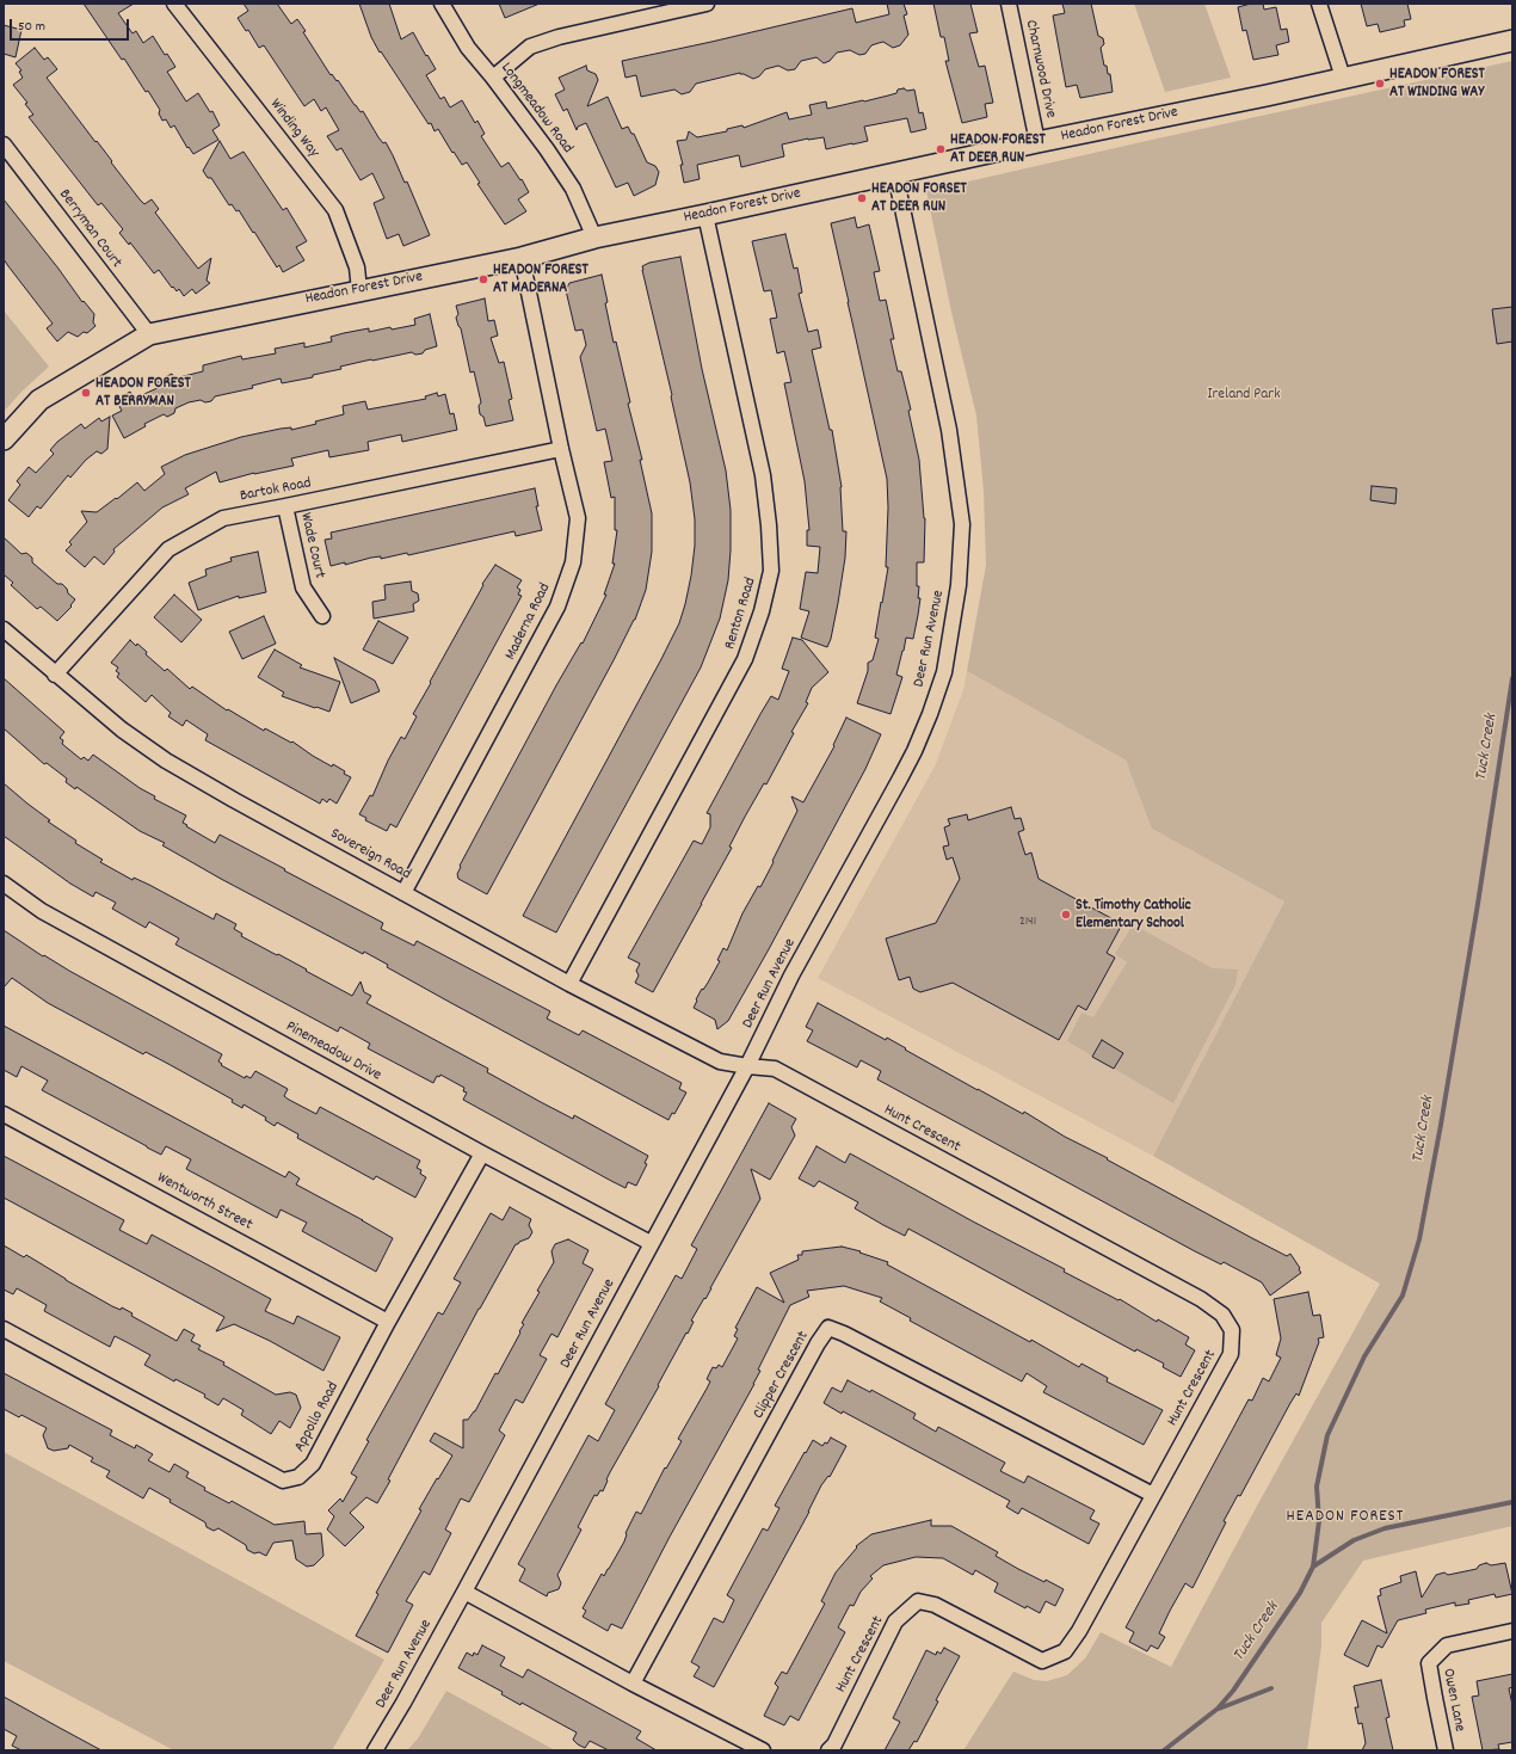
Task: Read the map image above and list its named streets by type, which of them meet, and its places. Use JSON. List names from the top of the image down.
{
  "streets": {
    "street": [
      "Charnwood Drive",
      "Longmeadow Road",
      "Headon Forest Drive",
      "Winding Way",
      "Berryman Court",
      "Bartok Road",
      "Wade Court",
      "Renton Road",
      "Maderna Road",
      "Deer Run Avenue",
      "Sovereign Road",
      "Pinemeadow Drive",
      "Hunt Crescent",
      "Wentworth Street",
      "Clipper Crescent",
      "Appollo Road",
      "Owen Lane"
    ]
  },
  "crossings": [
    ["Charnwood Drive", "Headon Forest Drive"],
    ["Longmeadow Road", "Headon Forest Drive"],
    ["Headon Forest Drive", "Winding Way"],
    ["Headon Forest Drive", "Berryman Court"],
    ["Headon Forest Drive", "Renton Road"],
    ["Headon Forest Drive", "Maderna Road"],
    ["Headon Forest Drive", "Deer Run Avenue"],
    ["Bartok Road", "Wade Court"],
    ["Bartok Road", "Maderna Road"],
    ["Bartok Road", "Sovereign Road"],
    ["Renton Road", "Sovereign Road"],
    ["Maderna Road", "Sovereign Road"],
    ["Deer Run Avenue", "Sovereign Road"],
    ["Deer Run Avenue", "Pinemeadow Drive"],
    ["Deer Run Avenue", "Hunt Crescent"],
    ["Sovereign Road", "Hunt Crescent"],
    ["Pinemeadow Drive", "Appollo Road"],
    ["Hunt Crescent", "Clipper Crescent"],
    ["Wentworth Street", "Appollo Road"]
  ],
  "districts": ["HEADON FOREST"],
  "water": ["Tuck Creek"],
  "parks": ["Ireland Park"],
  "places": [
    "HEADON FOREST AT WINDING WAY",
    "HEADON FOREST AT DEER RUN",
    "HEADON FORSET AT DEER RUN",
    "HEADON FOREST AT MADERNA",
    "HEADON FOREST AT BERRYMAN",
    "St. Timothy Catholic Elementary School"
  ],
  "house_numbers": ["2141"],
  "scale_bar": "50 m"
}
